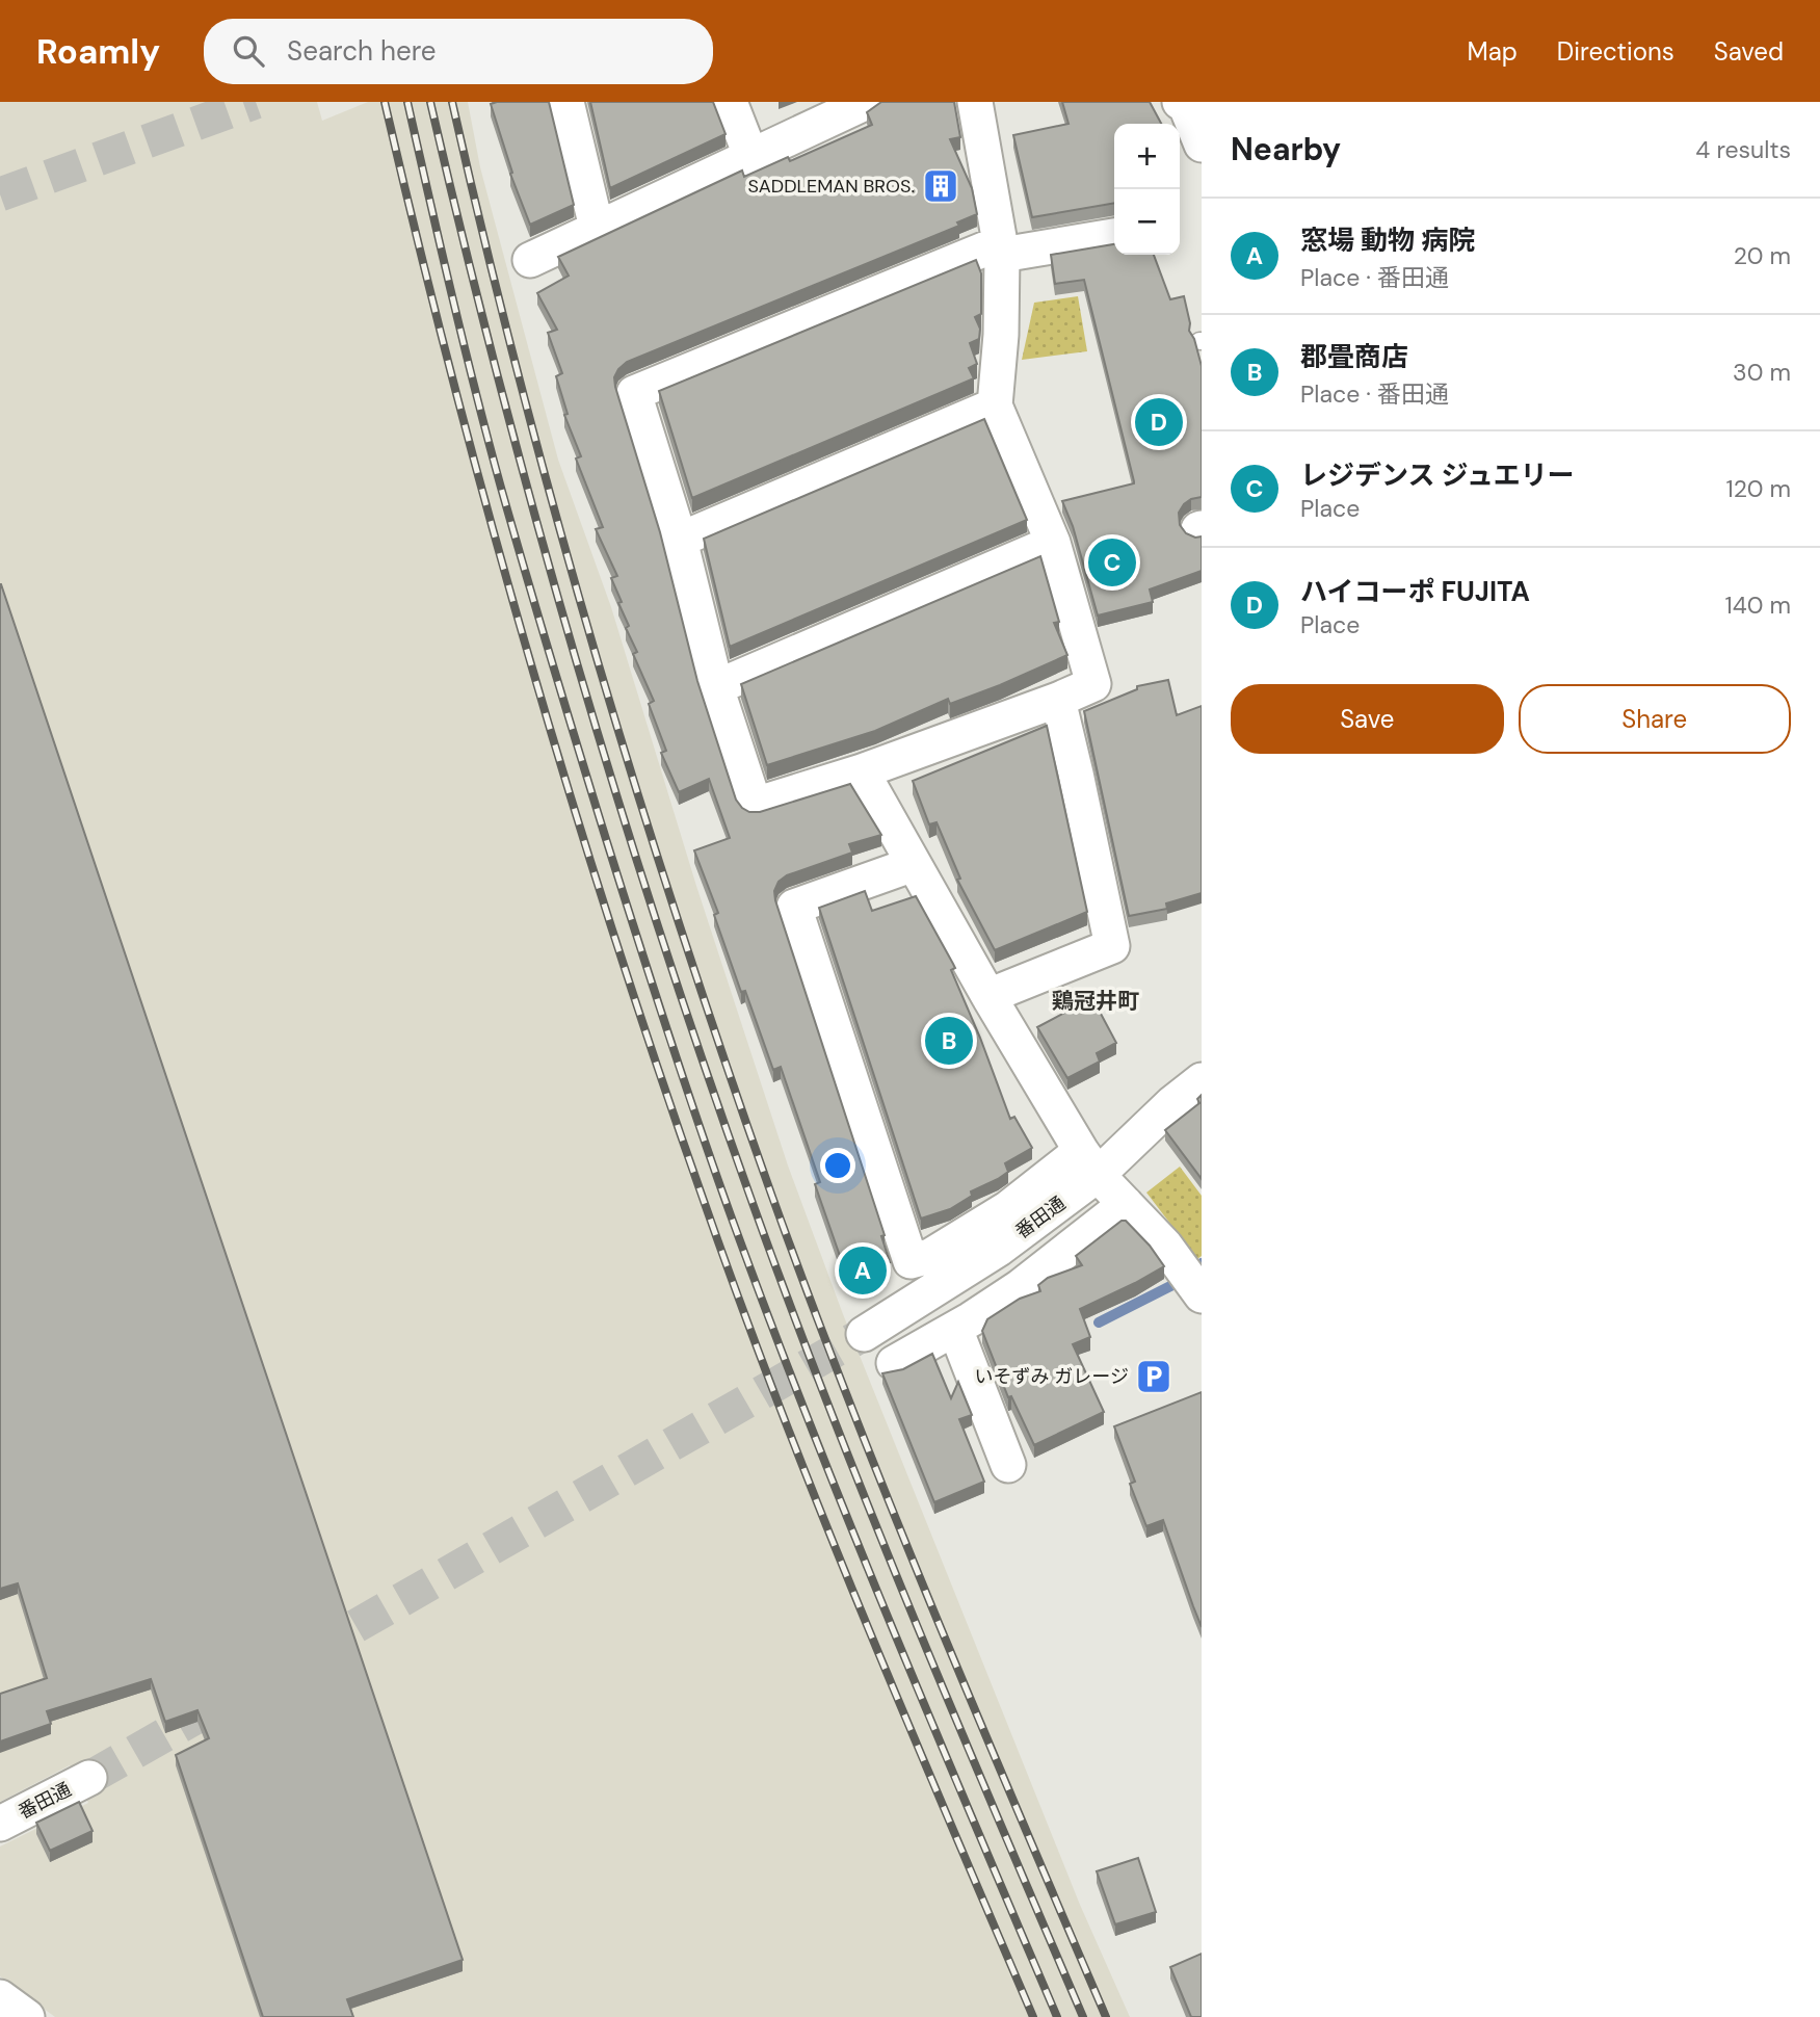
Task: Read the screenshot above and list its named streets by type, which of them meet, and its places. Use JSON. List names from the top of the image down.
{
  "streets": {
    "street": ["番田通"]
  },
  "districts": ["鶏冠井町"],
  "places": {
    "building": ["SADDLEMAN BROS."],
    "parking": ["いそずみ ガレージ"]
  },
  "page": {
    "header": "Roamly",
    "search": "Search here",
    "nav": ["Map", "Directions", "Saved"],
    "heading": ["Nearby", "4 results"],
    "map_buttons": ["+", "−"],
    "list": [
      {
        "mark": "A",
        "name": "窓場 動物 病院",
        "note": "Place · 番田通",
        "value": "20 m"
      },
      {
        "mark": "B",
        "name": "郡畳商店",
        "note": "Place · 番田通",
        "value": "30 m"
      },
      {
        "mark": "C",
        "name": "レジデンス ジュエリー",
        "note": "Place",
        "value": "120 m"
      },
      {
        "mark": "D",
        "name": "ハイコーポ FUJITA",
        "note": "Place",
        "value": "140 m"
      }
    ],
    "pins": [
      "D",
      "C",
      "B",
      "A"
    ],
    "buttons": ["Save", "Share"]
  }
}
